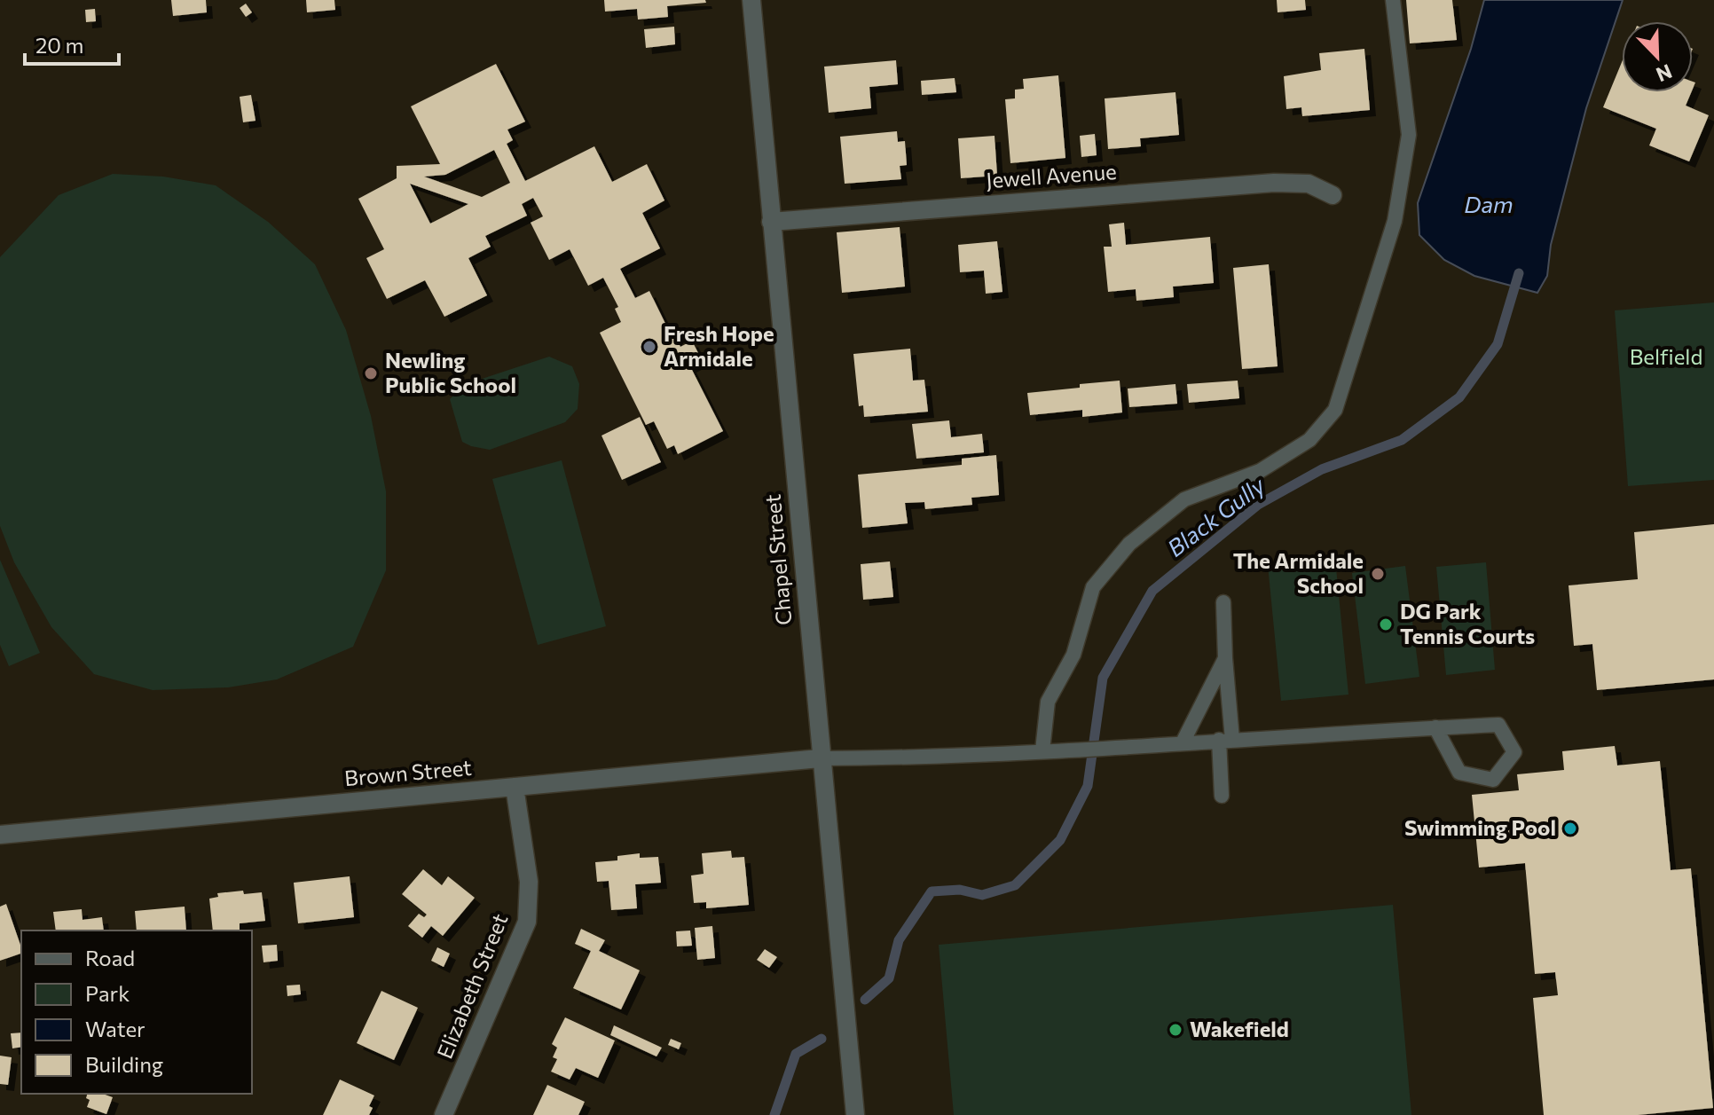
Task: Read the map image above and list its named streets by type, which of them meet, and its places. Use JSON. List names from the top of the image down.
{
  "streets": {
    "street": [
      "Jewell Avenue",
      "Chapel Street",
      "Brown Street",
      "Elizabeth Street"
    ]
  },
  "crossings": [
    ["Jewell Avenue", "Chapel Street"],
    ["Chapel Street", "Brown Street"],
    ["Brown Street", "Elizabeth Street"]
  ],
  "water": ["Dam", "Black Gully"],
  "parks": ["Belfield"],
  "places": [
    "Fresh Hope Armidale",
    "Newling Public School",
    "The Armidale School",
    "DG Park Tennis Courts",
    "Swimming Pool",
    "Wakefield"
  ],
  "legend": [
    "Road",
    "Park",
    "Water",
    "Building"
  ],
  "scale_bar": "20 m",
  "north": "bottom right"
}
